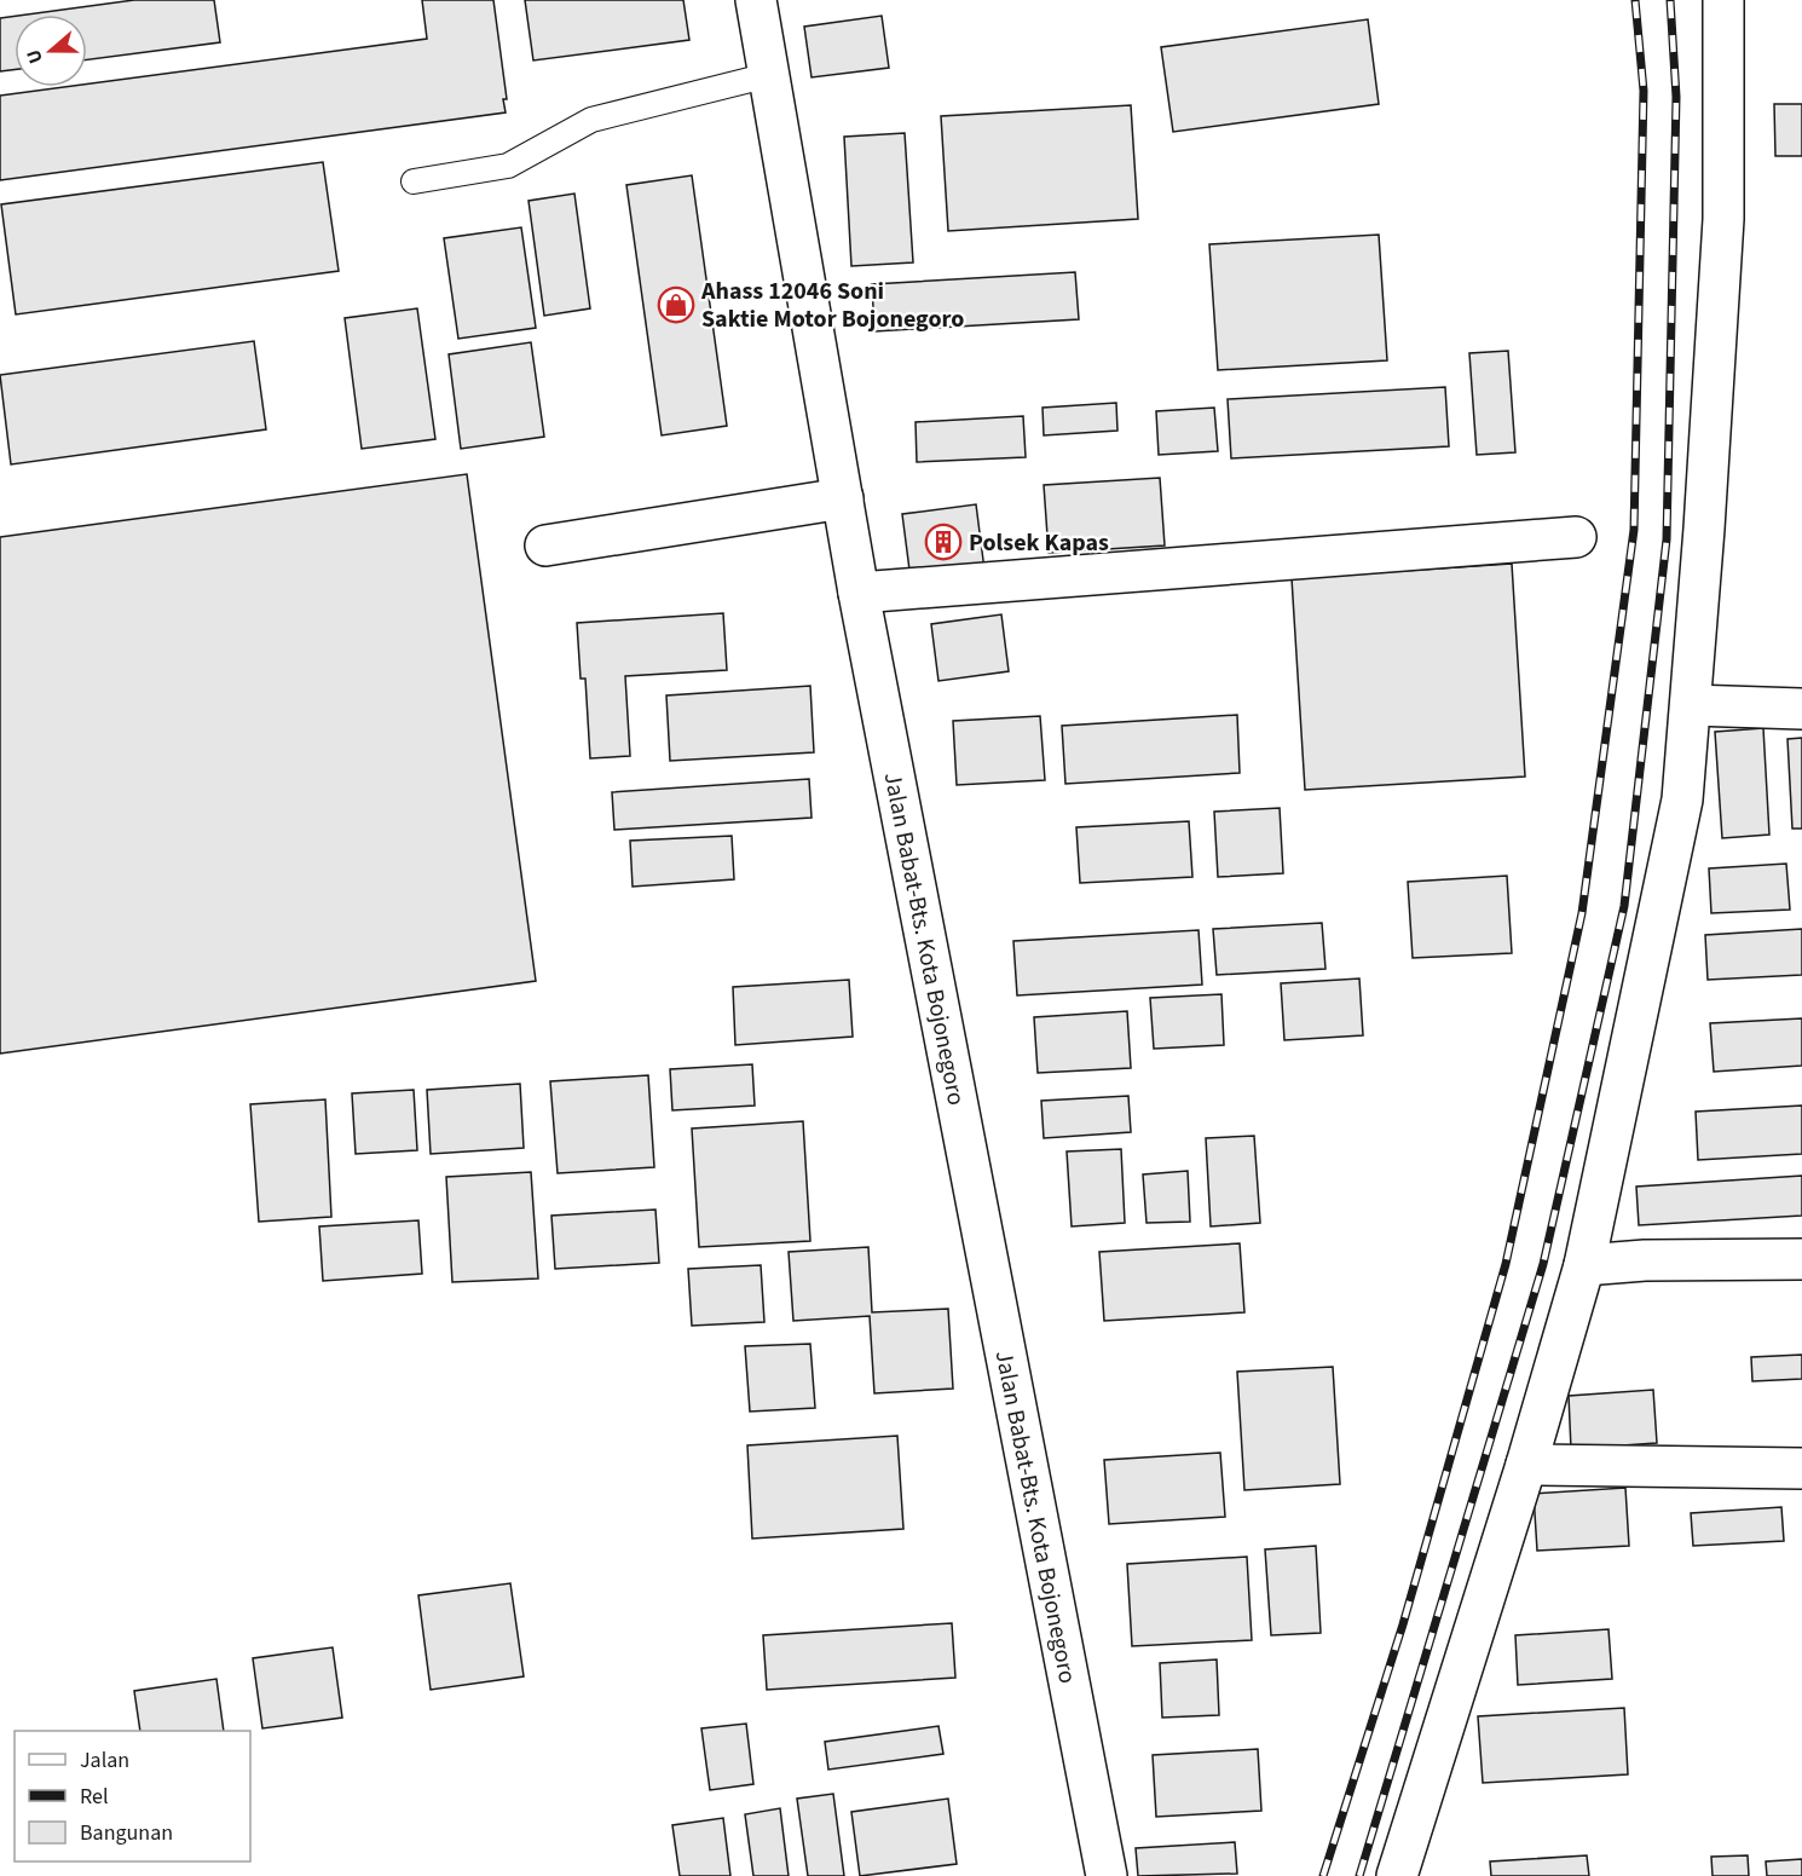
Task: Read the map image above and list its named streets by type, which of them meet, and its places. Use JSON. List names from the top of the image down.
{
  "streets": {
    "main road": ["Jalan Babat-Bts. Kota Bojonegoro"]
  },
  "places": {
    "shop": ["Ahass 12046 Soni Saktie Motor Bojonegoro"],
    "building": ["Polsek Kapas"]
  },
  "legend": ["Jalan", "Rel", "Bangunan"],
  "north": "left"
}
